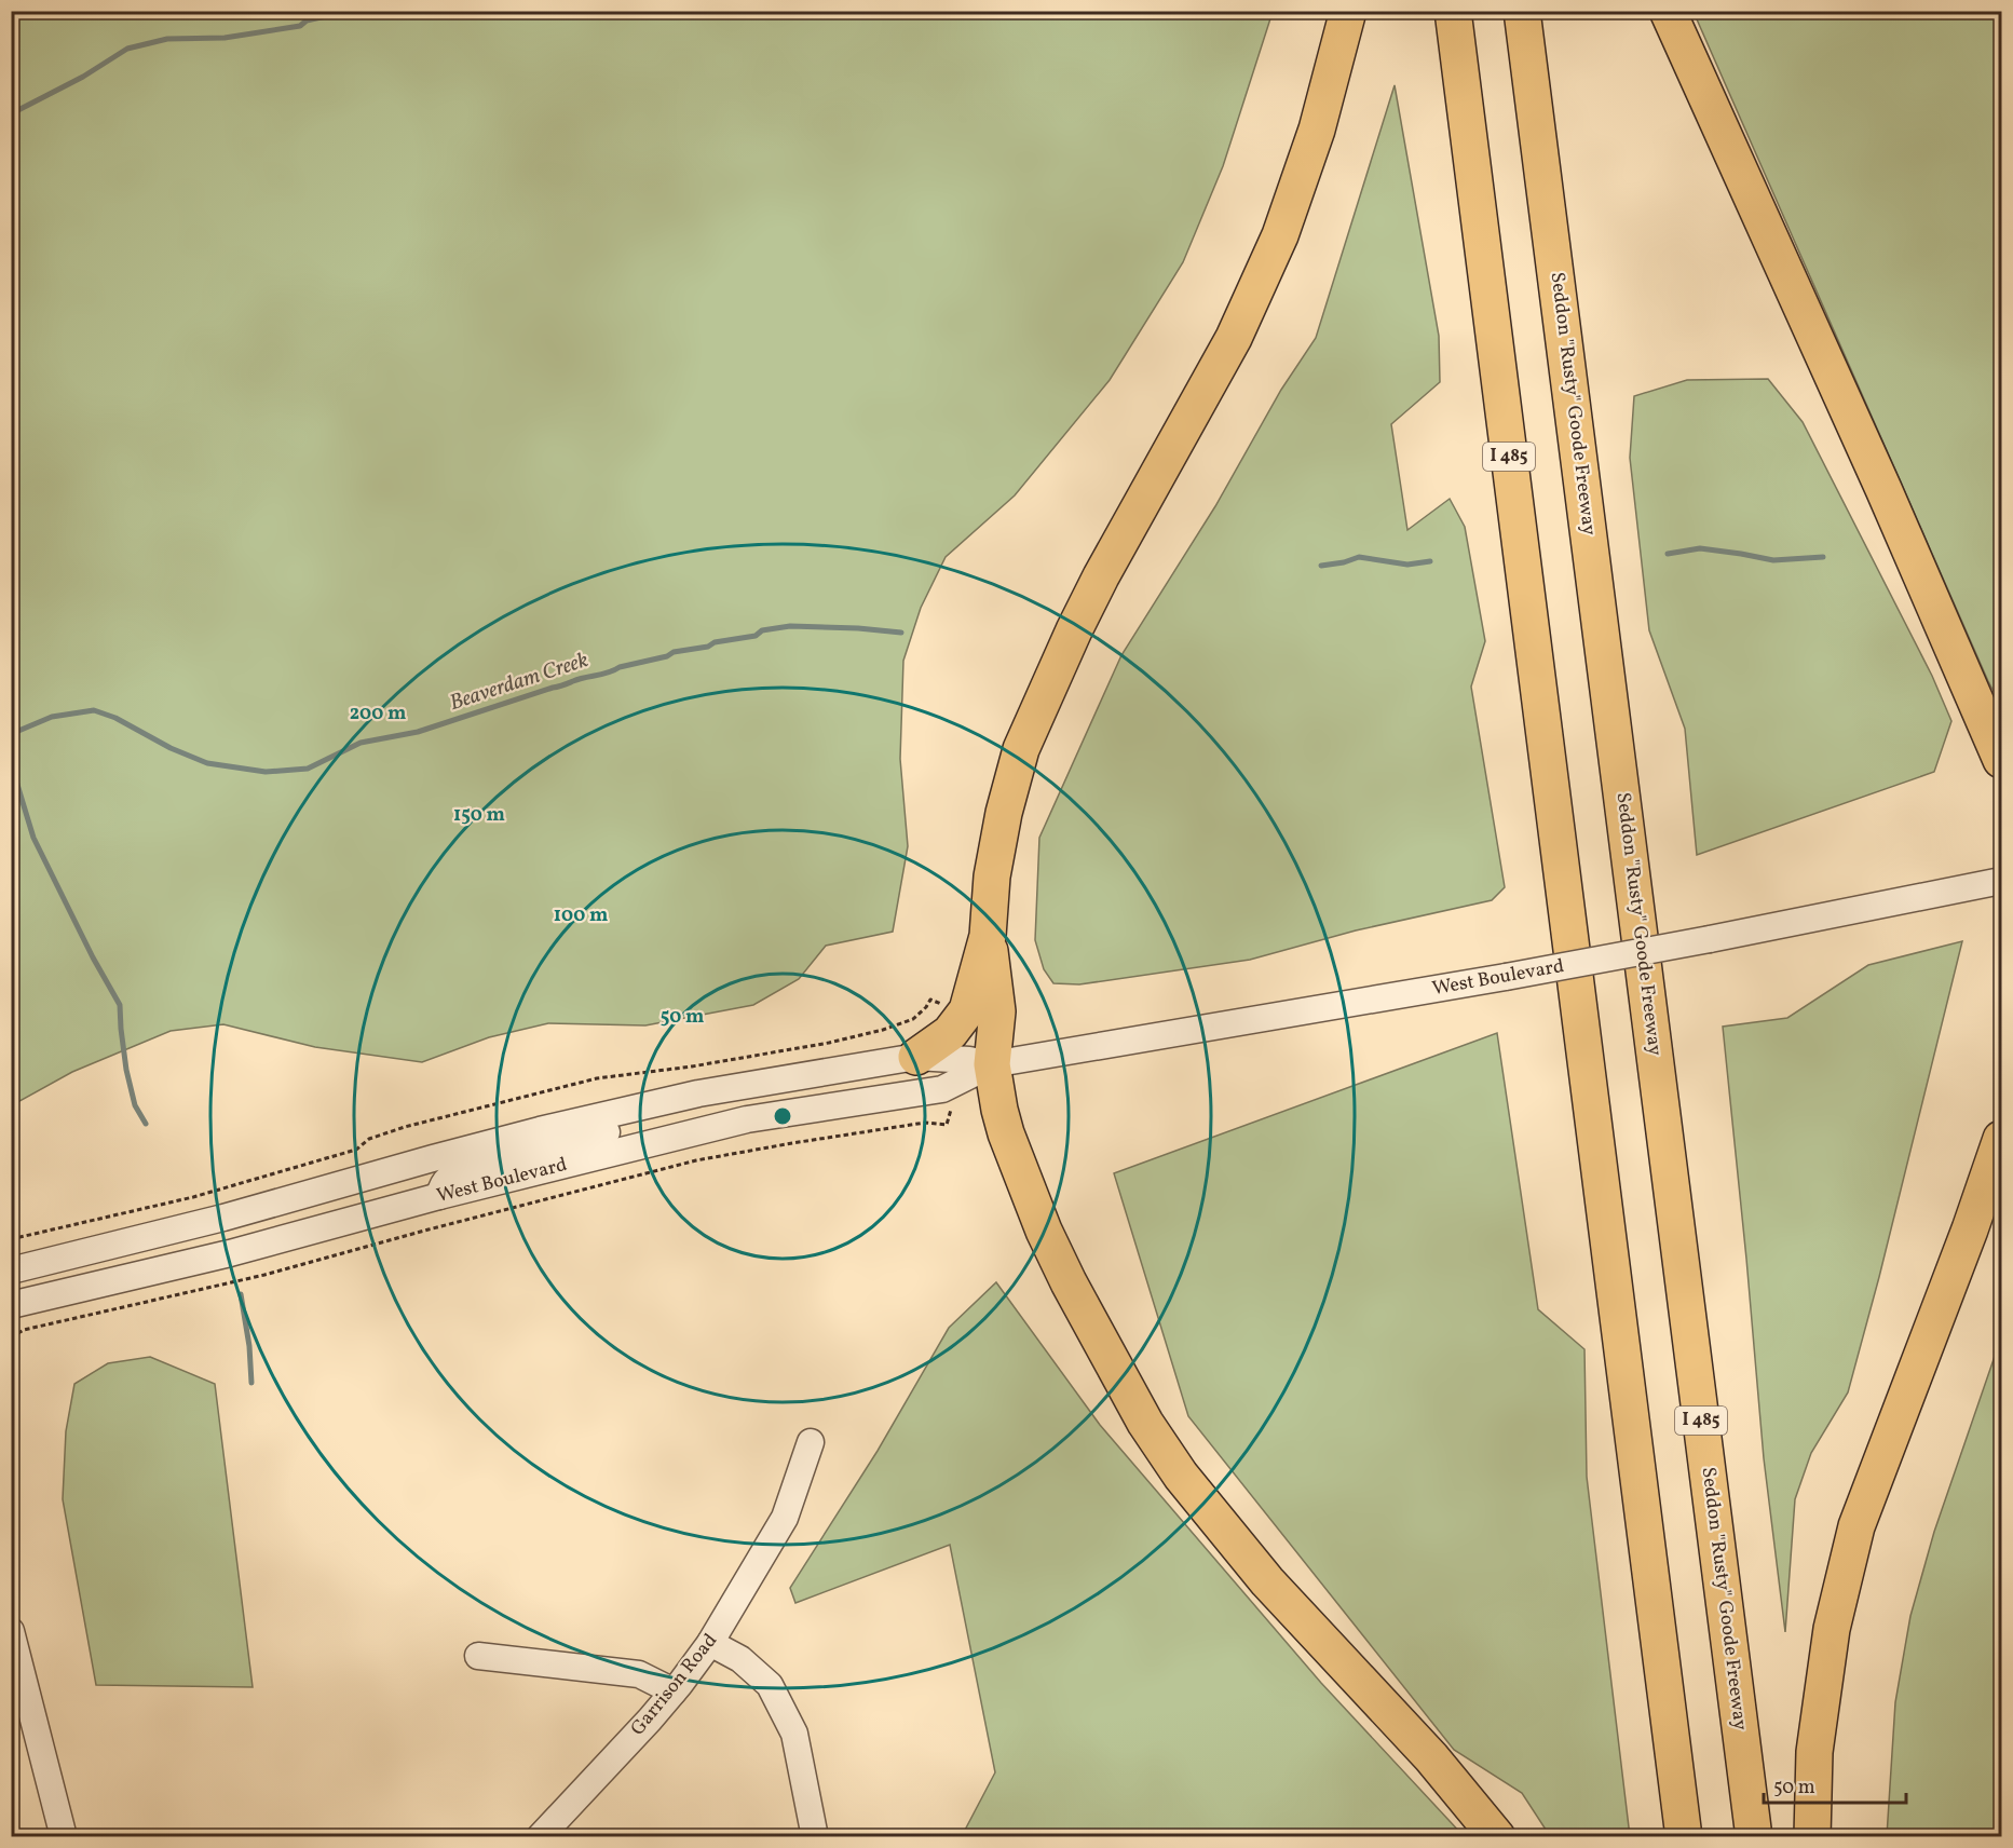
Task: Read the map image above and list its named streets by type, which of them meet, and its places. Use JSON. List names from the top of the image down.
{
  "streets": {
    "highway": ["Seddon \"Rusty\" Goode Freeway", "I 485"],
    "street": ["West Boulevard", "Garrison Road"]
  },
  "water": ["Beaverdam Creek"],
  "scale_bar": "50 m",
  "rings": [
    "200 m",
    "150 m",
    "100 m",
    "50 m"
  ]
}
